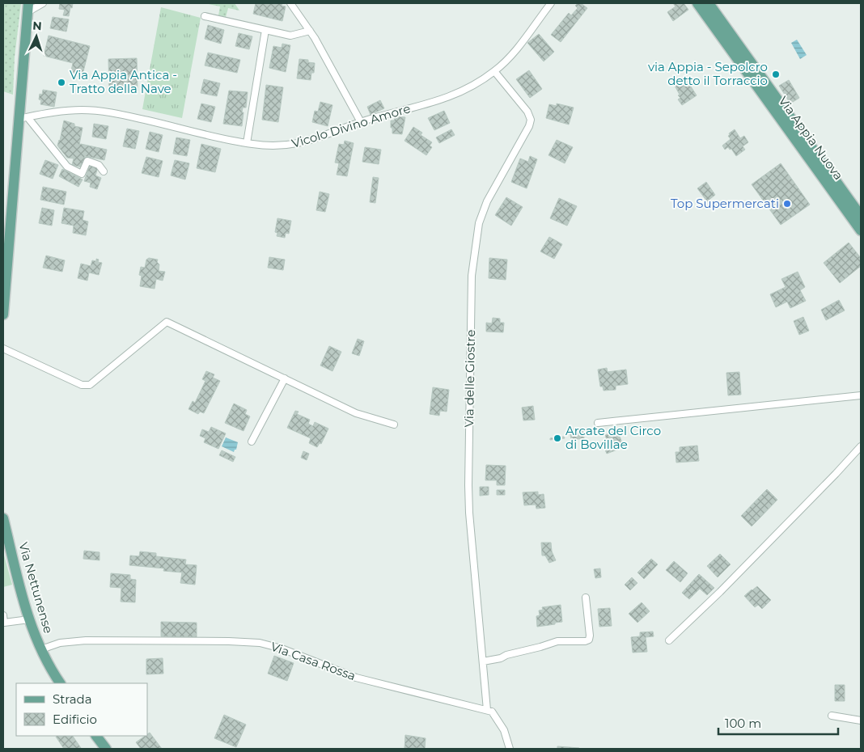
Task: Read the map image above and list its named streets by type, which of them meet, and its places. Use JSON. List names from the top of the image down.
{
  "streets": {
    "main road": ["Via Appia Nuova", "Via Nettunense"],
    "street": ["Vicolo Divino Amore", "Via delle Giostre", "Via Casa Rossa"]
  },
  "crossings": [
    ["Vicolo Divino Amore", "Via delle Giostre"],
    ["Via delle Giostre", "Via Casa Rossa"],
    ["Via Nettunense", "Via Casa Rossa"]
  ],
  "places": [
    "via Appia - Sepolcro detto il Torraccio",
    "Via Appia Antica - Tratto della Nave",
    "Top Supermercati",
    "Arcate del Circo di Bovillae"
  ],
  "legend": ["Strada", "Edificio"],
  "scale_bar": "100 m",
  "north": "top"
}
